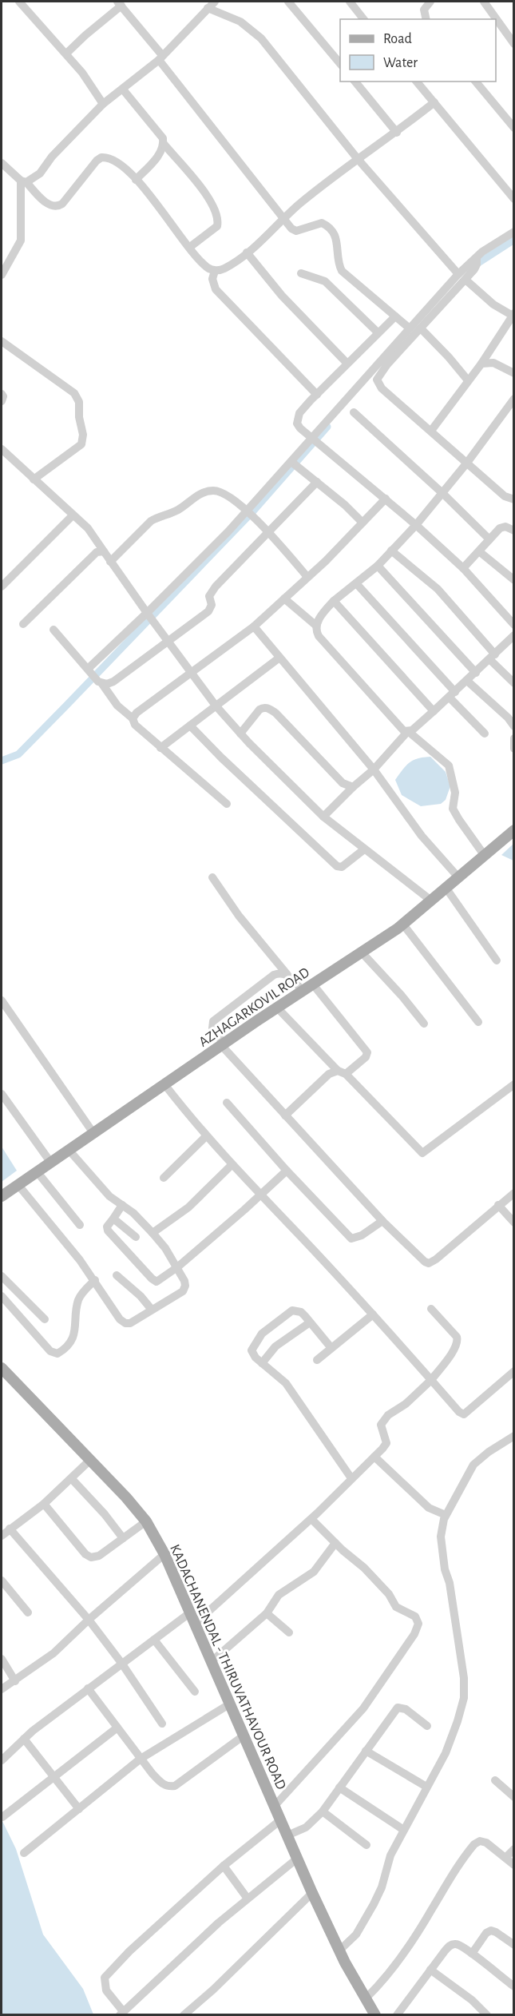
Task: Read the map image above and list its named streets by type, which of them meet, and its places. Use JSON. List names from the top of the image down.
{
  "streets": {
    "main road": ["AZHAGARKOVIL ROAD", "KADACHANENDAL - THIRUVATHAVOUR ROAD"]
  },
  "legend": ["Road", "Water"]
}
